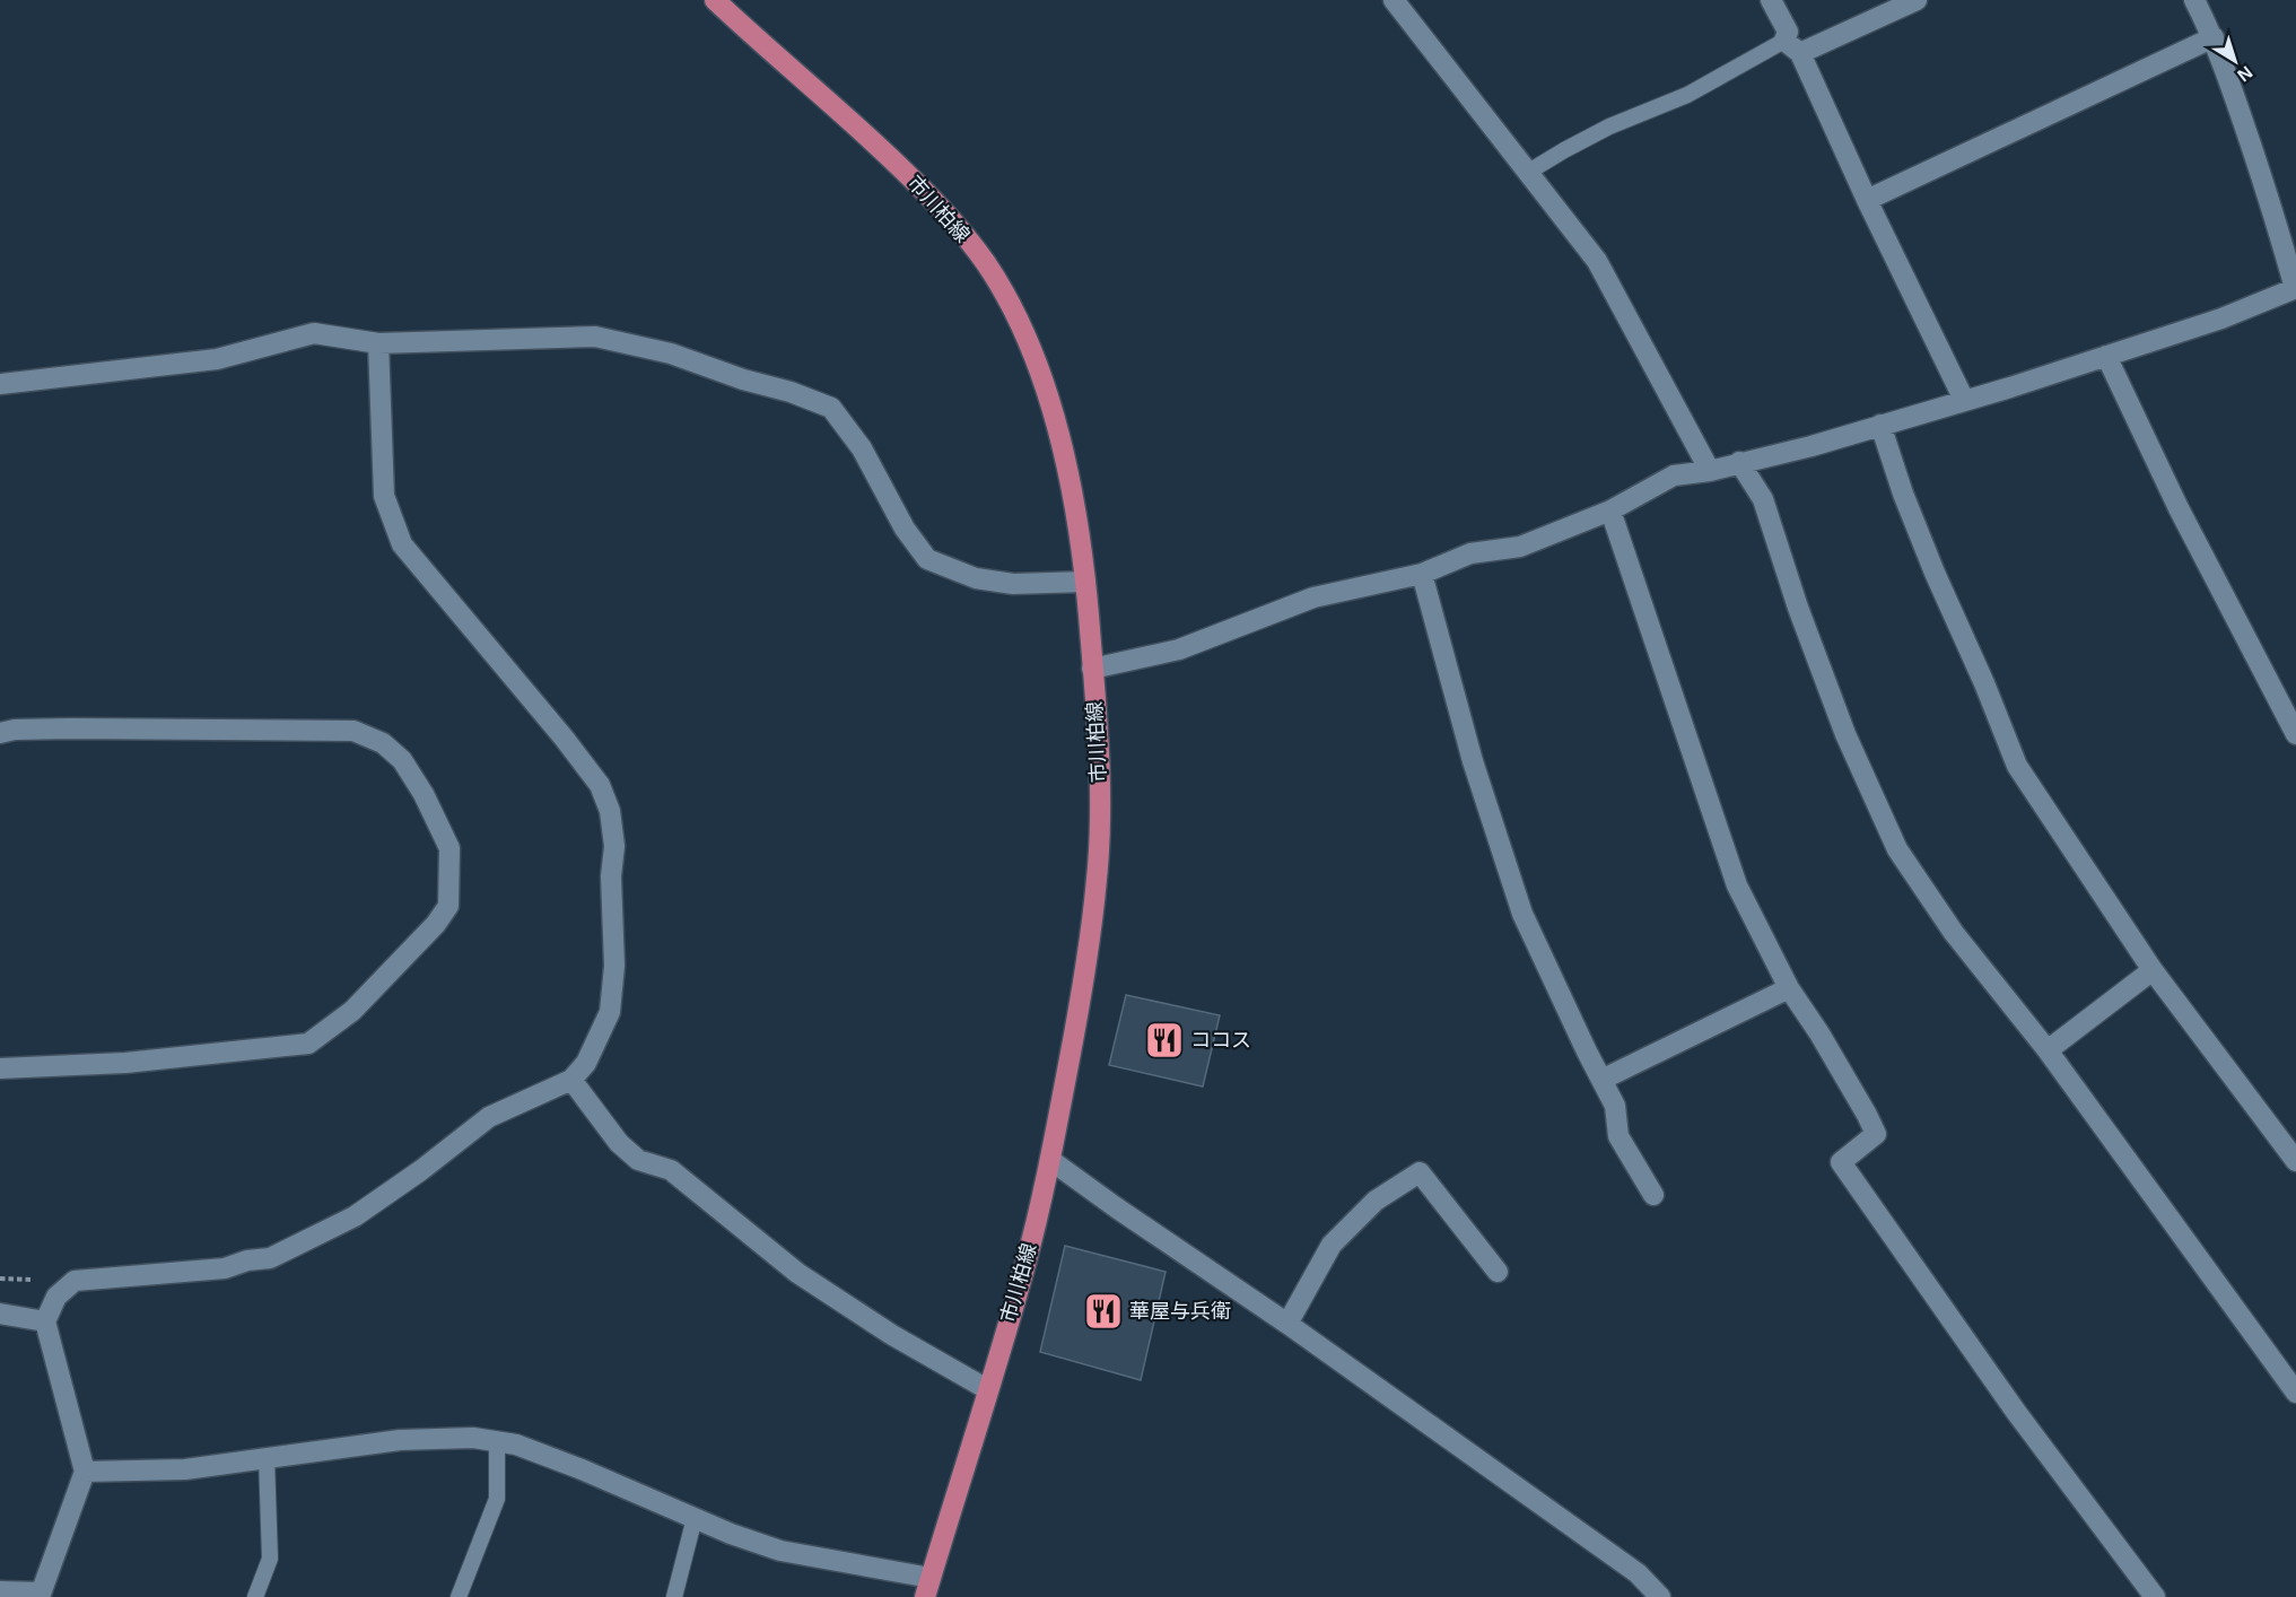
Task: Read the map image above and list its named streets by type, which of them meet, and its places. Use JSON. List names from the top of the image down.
{
  "streets": {
    "main road": ["市川柏線"]
  },
  "places": {
    "restaurant": ["ココス", "華屋与兵衛"]
  },
  "north": "bottom right"
}
